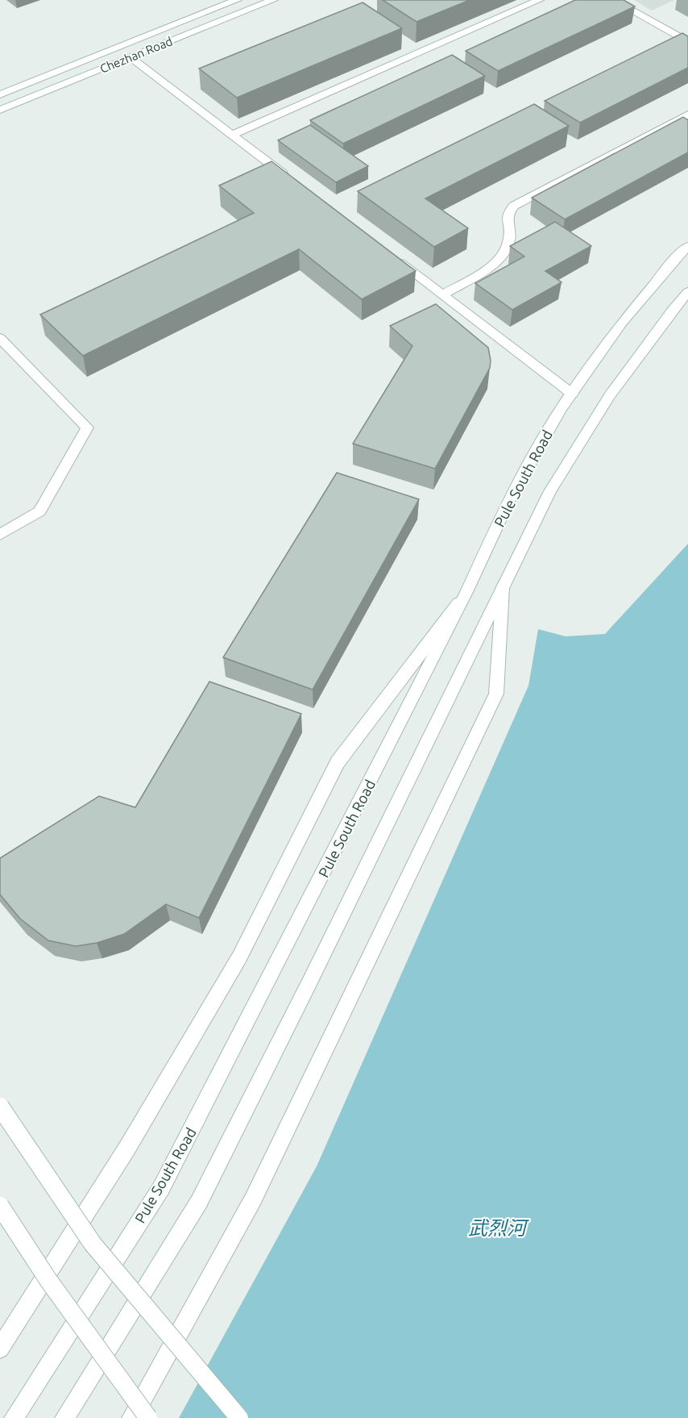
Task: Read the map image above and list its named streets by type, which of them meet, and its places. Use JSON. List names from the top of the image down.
{
  "streets": {
    "main road": ["Chezhan Road", "Pule South Road"]
  },
  "water": ["武烈河"]
}
